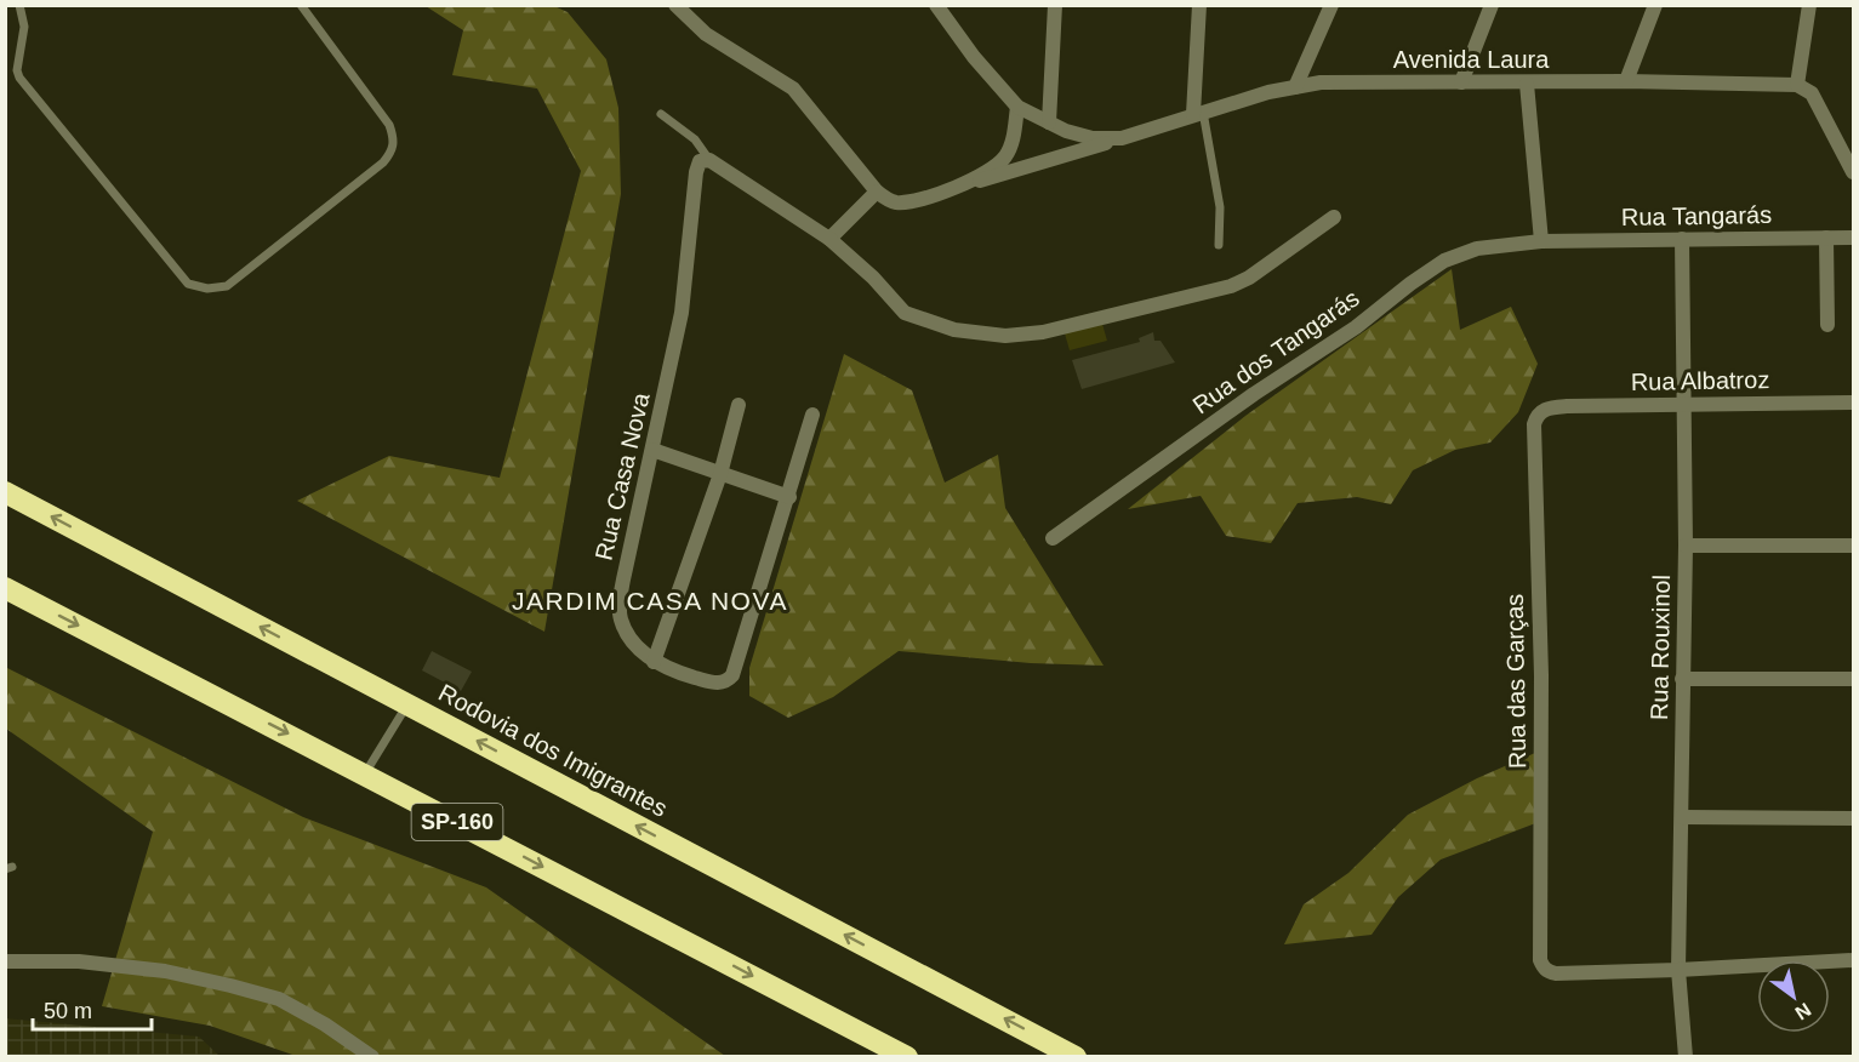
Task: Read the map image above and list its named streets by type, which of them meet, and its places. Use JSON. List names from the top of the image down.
{
  "streets": {
    "highway": ["Rodovia dos Imigrantes", "SP-160"],
    "street": [
      "Avenida Laura",
      "Rua Tangarás",
      "Rua dos Tangarás",
      "Rua Albatroz",
      "Rua Casa Nova",
      "Rua Rouxinol",
      "Rua das Garças"
    ]
  },
  "crossings": [
    ["Rua Tangarás", "Rua dos Tangarás"],
    ["Rua Tangarás", "Rua Rouxinol"],
    ["Rua Albatroz", "Rua Rouxinol"],
    ["Rua Albatroz", "Rua das Garças"],
    ["Rua Rouxinol", "Rua das Garças"]
  ],
  "districts": ["JARDIM CASA NOVA"],
  "scale_bar": "50 m",
  "north": "bottom right"
}
